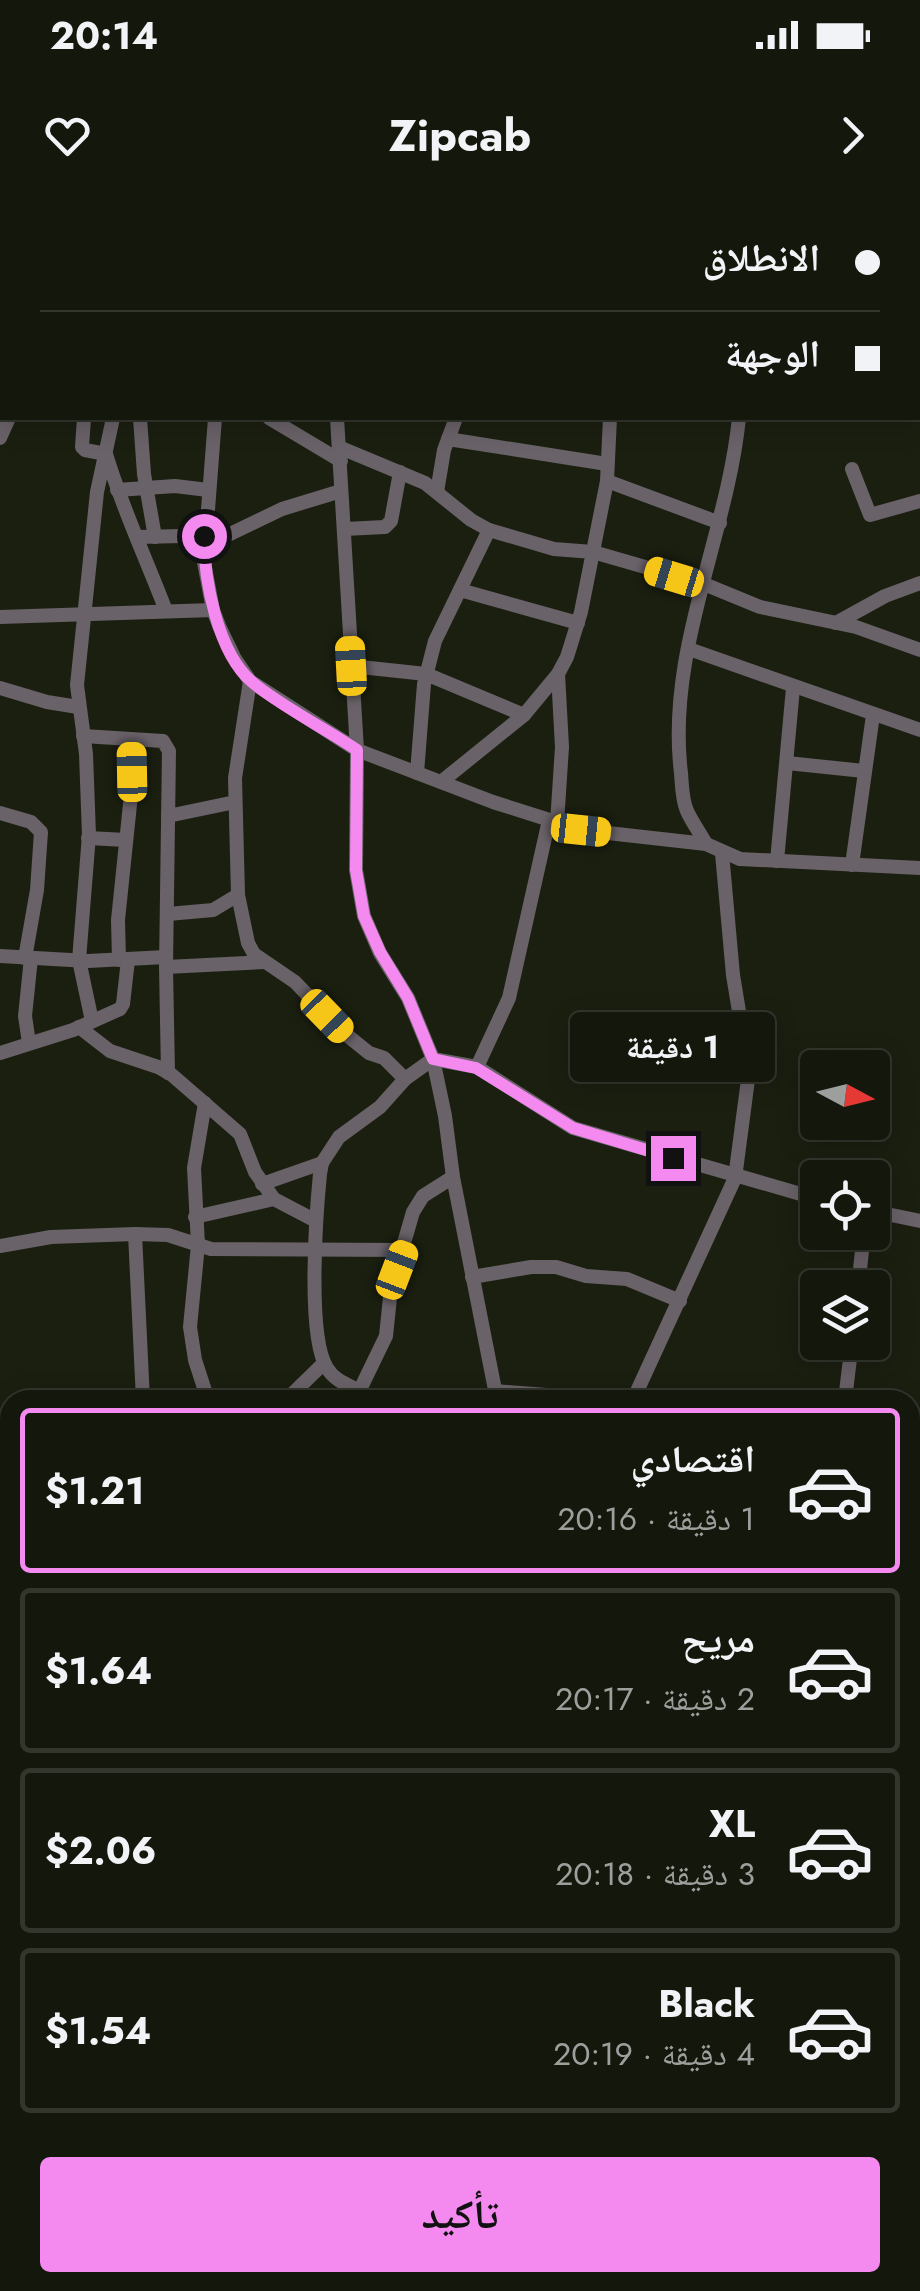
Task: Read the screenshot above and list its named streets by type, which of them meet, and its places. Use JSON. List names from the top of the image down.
{
  "north": "right",
  "page": {
    "status": "20:14",
    "header": "Zipcab",
    "banner": ["الانطلاق", "الوجهة"],
    "bubble": "1 دقيقة",
    "list": [
      {
        "name": "اقتصادي",
        "note": "1 دقيقة · 20:16",
        "value": "$1.21"
      },
      {
        "name": "مريح",
        "note": "2 دقيقة · 20:17",
        "value": "$1.64"
      },
      {
        "name": "XL",
        "note": "3 دقيقة · 20:18",
        "value": "$2.06"
      },
      {
        "name": "Black",
        "note": "4 دقيقة · 20:19",
        "value": "$1.54"
      }
    ],
    "buttons": "تأكيد"
  }
}
